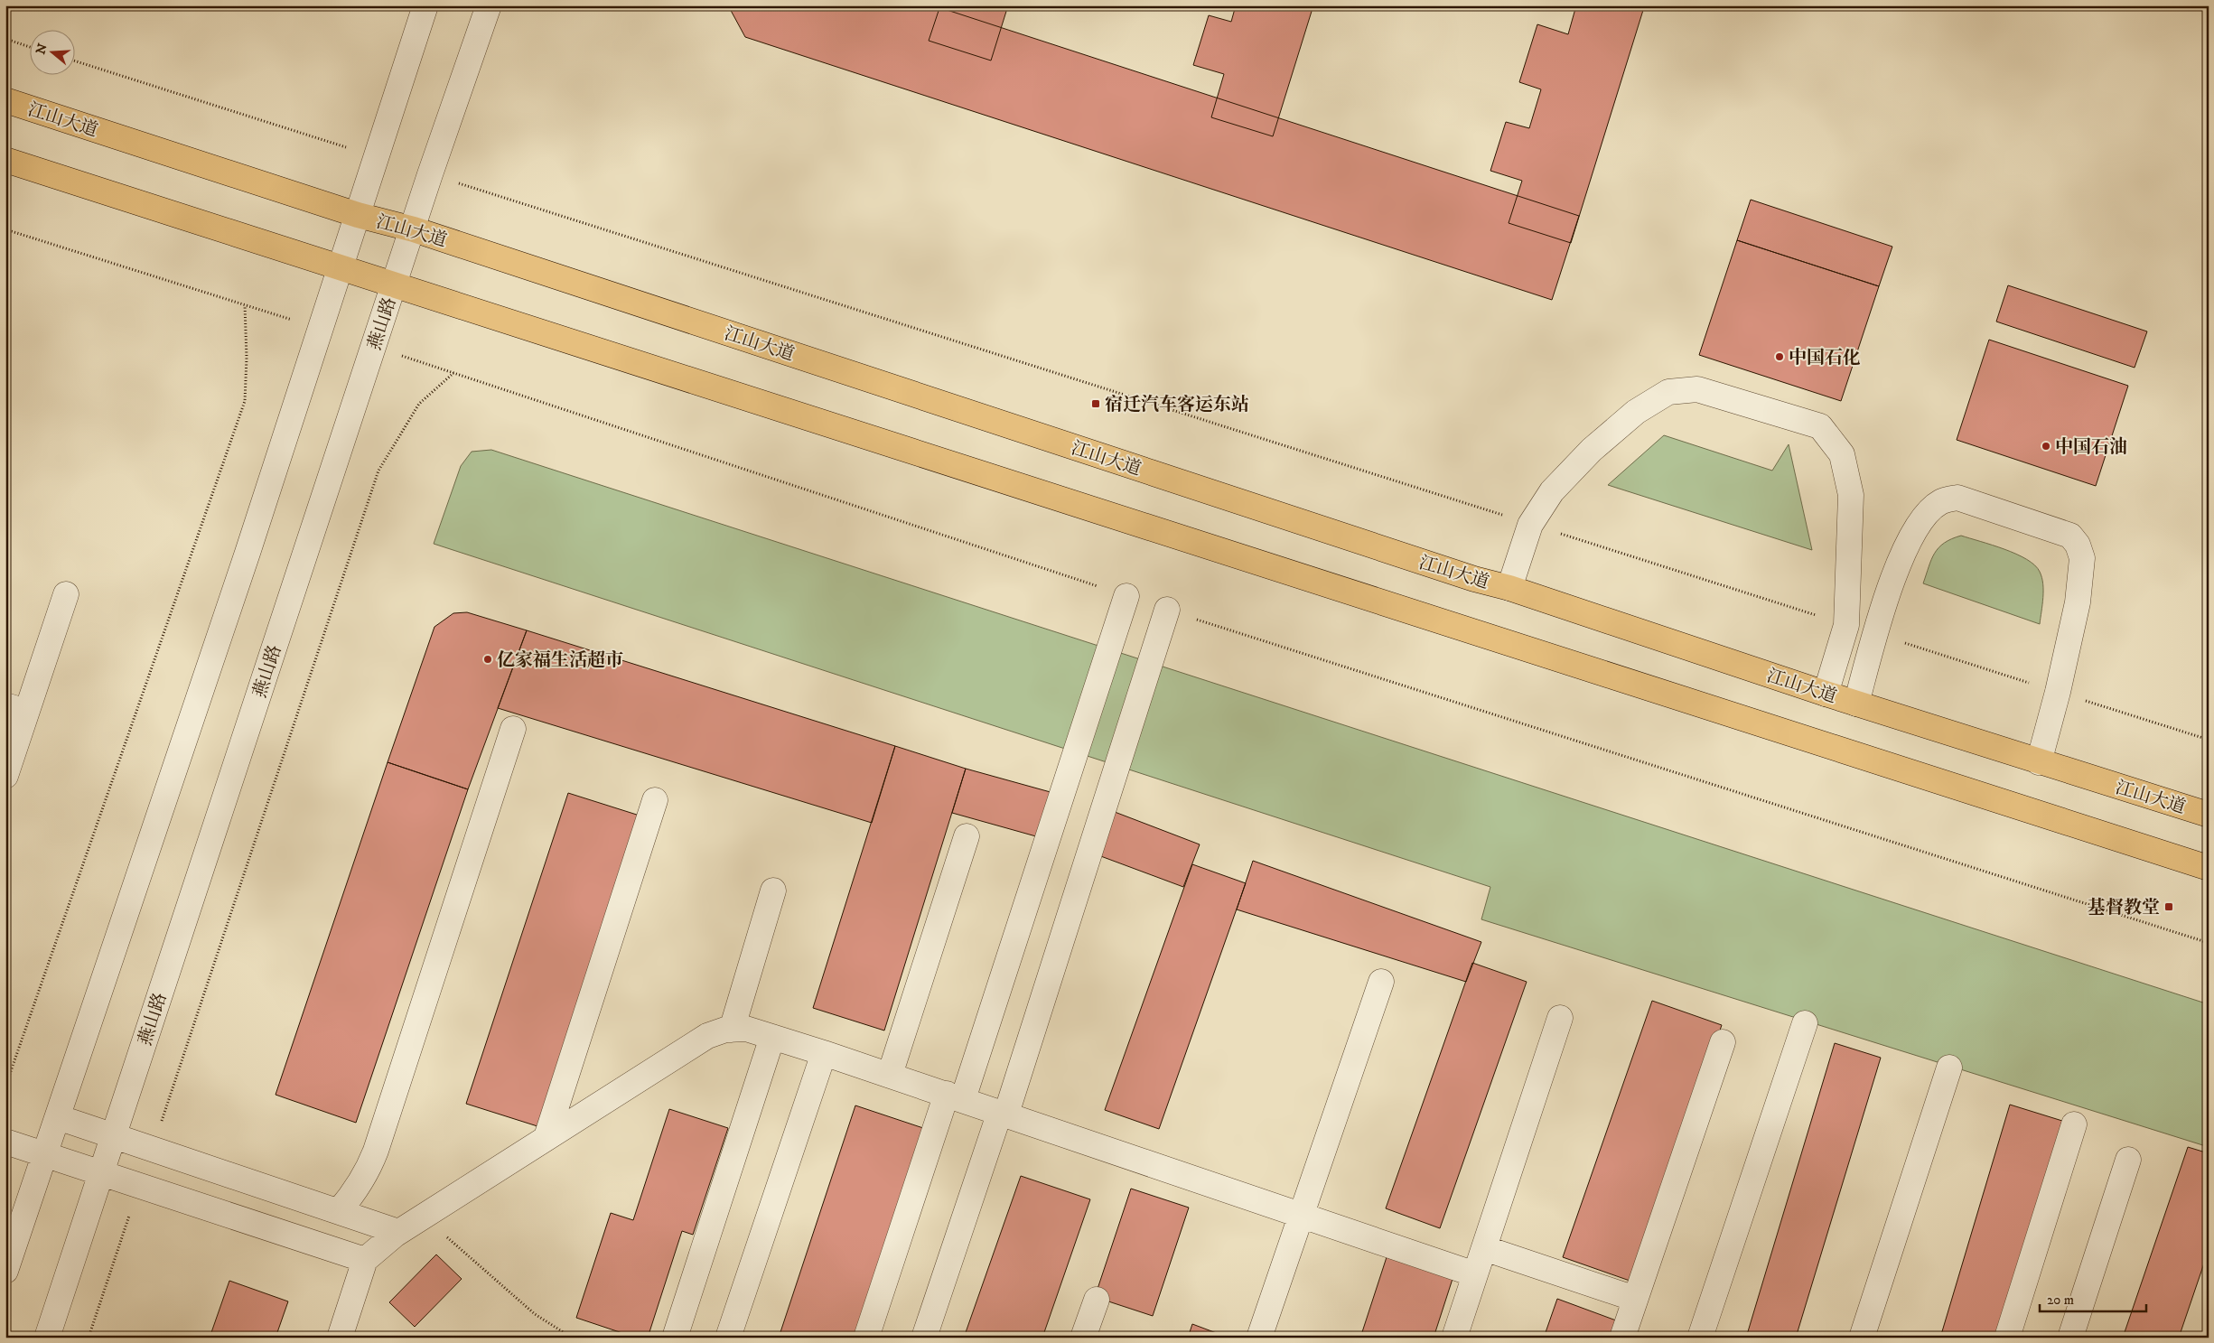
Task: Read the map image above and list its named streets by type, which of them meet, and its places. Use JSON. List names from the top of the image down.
{
  "streets": {
    "main road": ["江山大道"],
    "street": ["燕山路"]
  },
  "crossings": [
    ["江山大道", "燕山路"]
  ],
  "places": {
    "other": ["中国石化", "中国石油", "亿家福生活超市"],
    "transit": ["宿迁汽车客运东站", "基督教堂"]
  },
  "scale_bar": "20 m",
  "north": "left"
}
